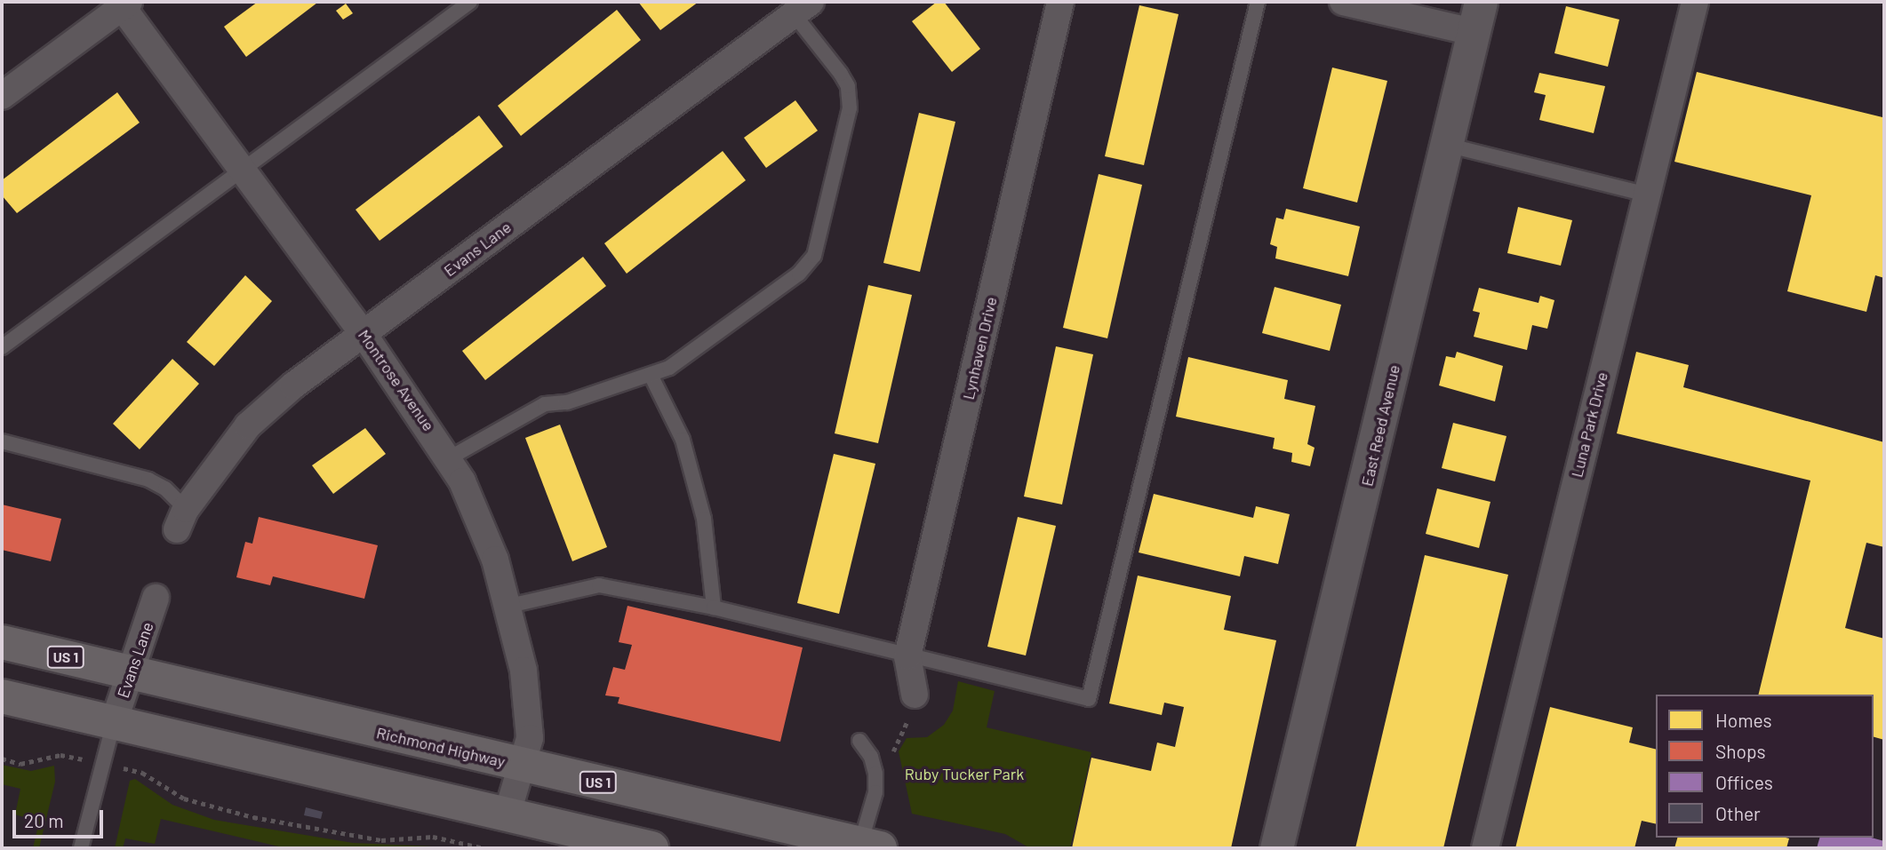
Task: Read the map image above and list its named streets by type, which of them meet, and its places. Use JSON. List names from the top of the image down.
{
  "streets": {
    "highway": ["US 1", "Richmond Highway"],
    "street": [
      "Evans Lane",
      "Lynhaven Drive",
      "Montrose Avenue",
      "Luna Park Drive",
      "East Reed Avenue"
    ]
  },
  "crossings": [
    ["Evans Lane", "Montrose Avenue"],
    ["Evans Lane", "Richmond Highway"],
    ["Montrose Avenue", "Richmond Highway"]
  ],
  "parks": ["Ruby Tucker Park"],
  "legend": [
    "Homes",
    "Shops",
    "Offices",
    "Other"
  ],
  "scale_bar": "20 m"
}
